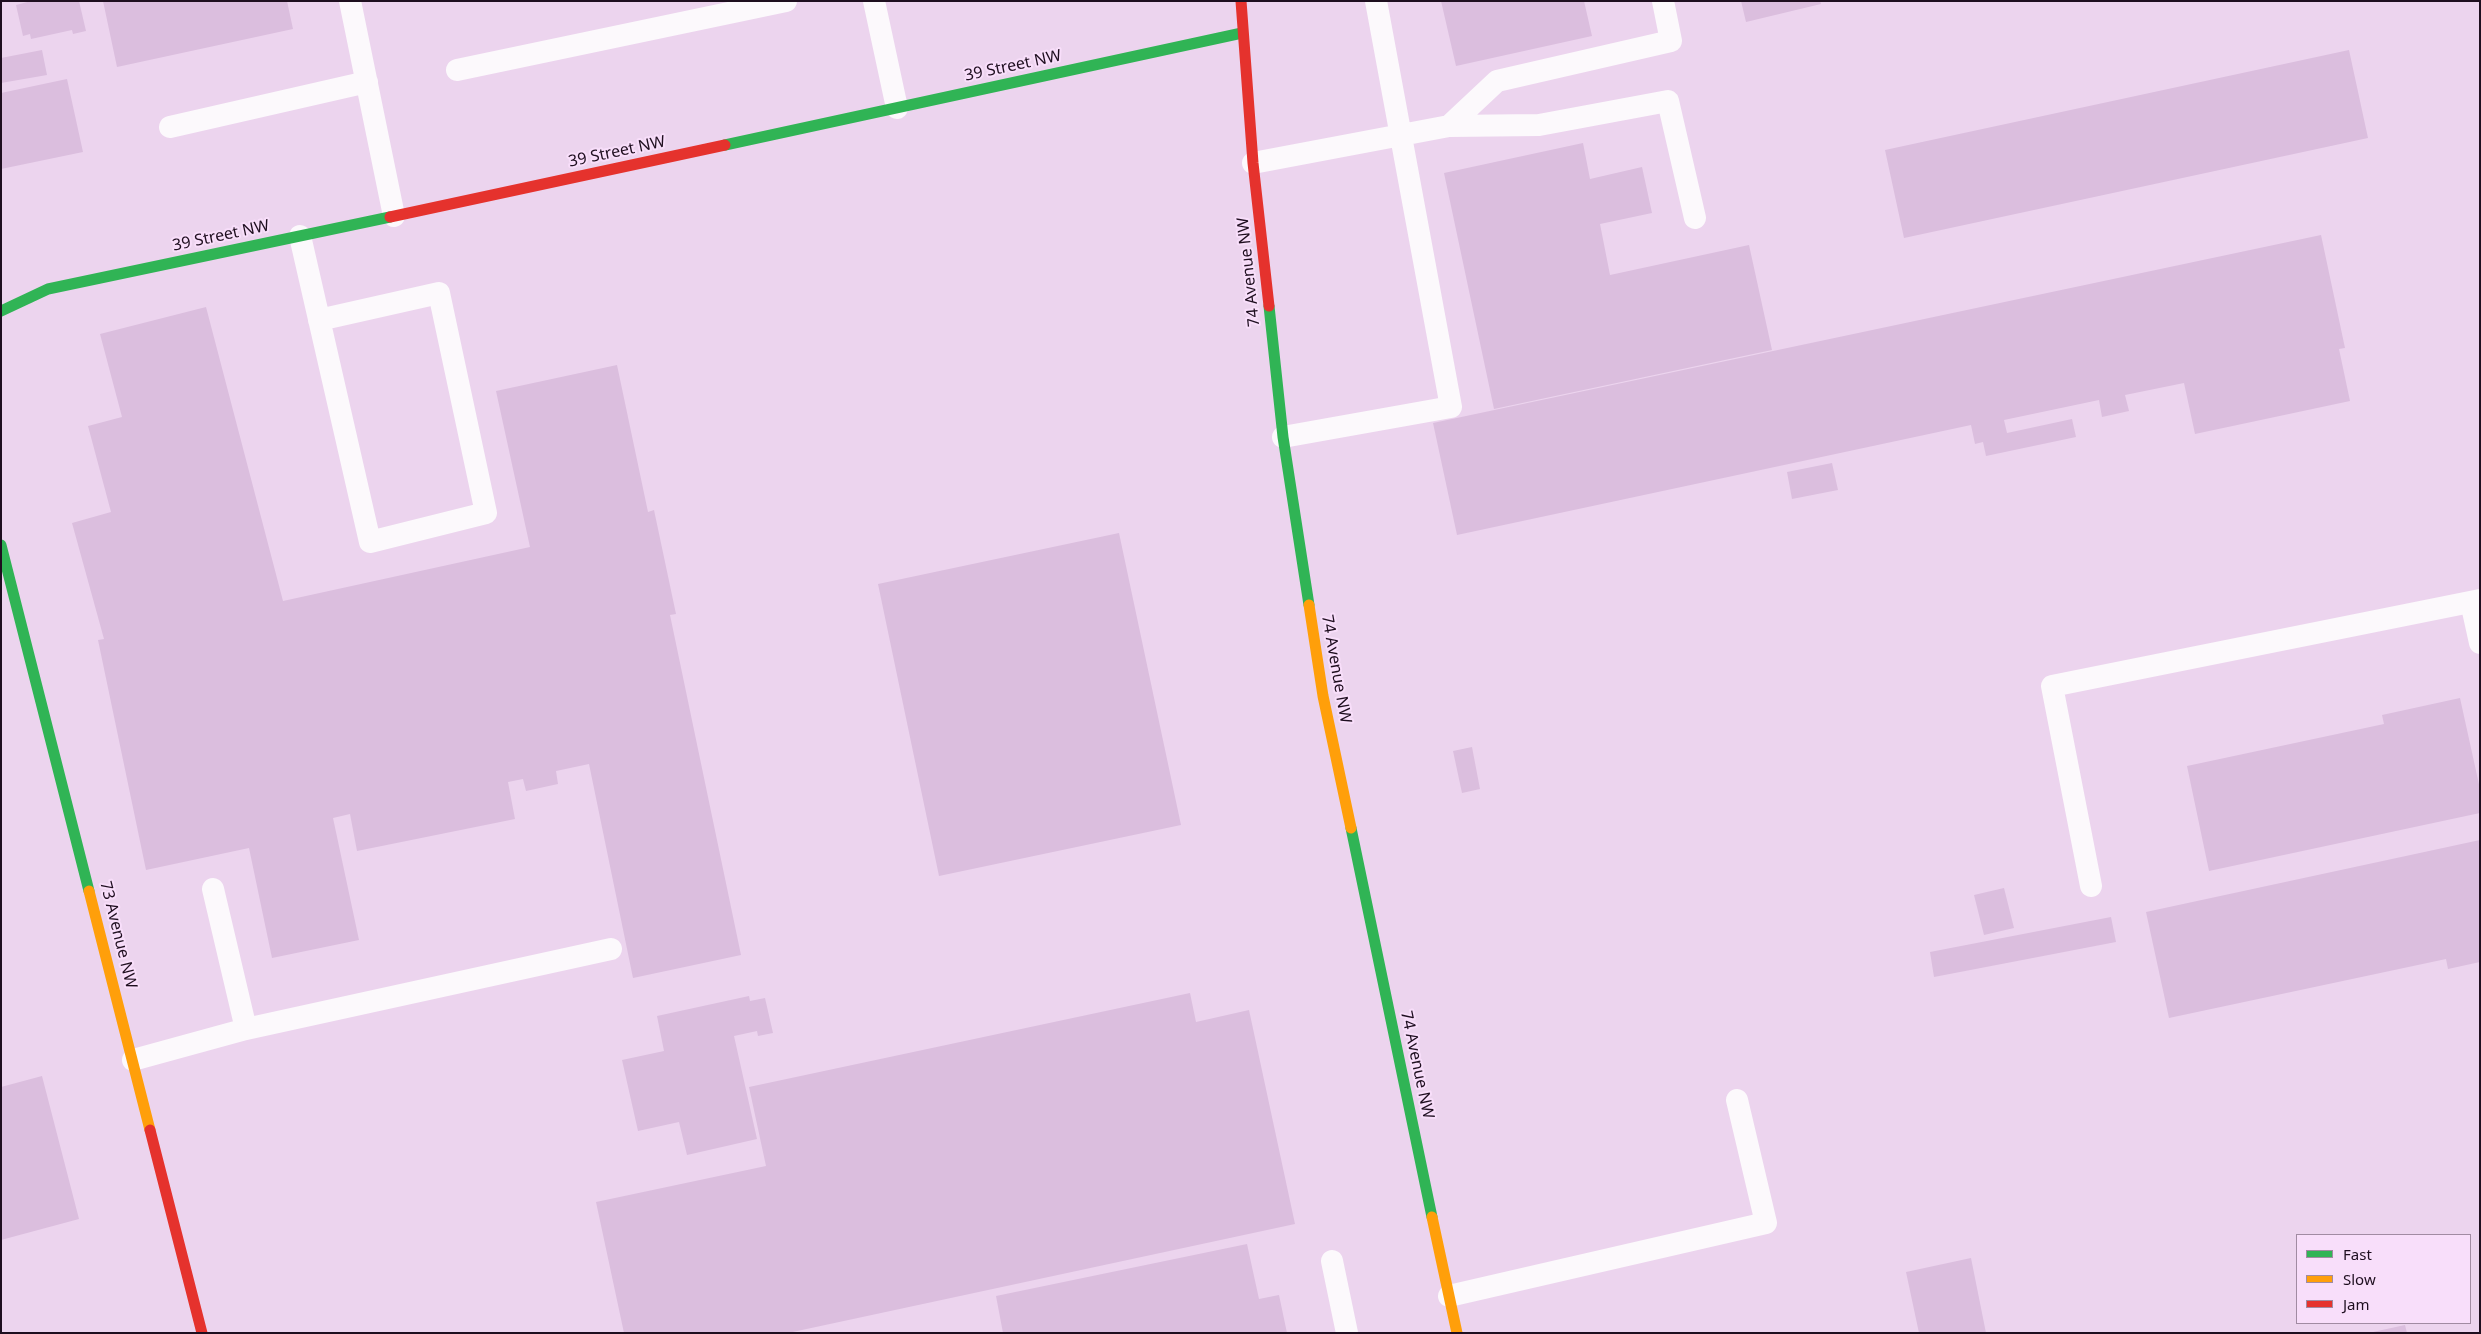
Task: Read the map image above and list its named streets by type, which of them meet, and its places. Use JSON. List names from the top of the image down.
{
  "streets": {
    "street": ["39 Street NW", "74 Avenue NW", "73 Avenue NW"]
  },
  "crossings": [
    ["39 Street NW", "74 Avenue NW"]
  ],
  "legend": ["Fast", "Slow", "Jam"]
}
